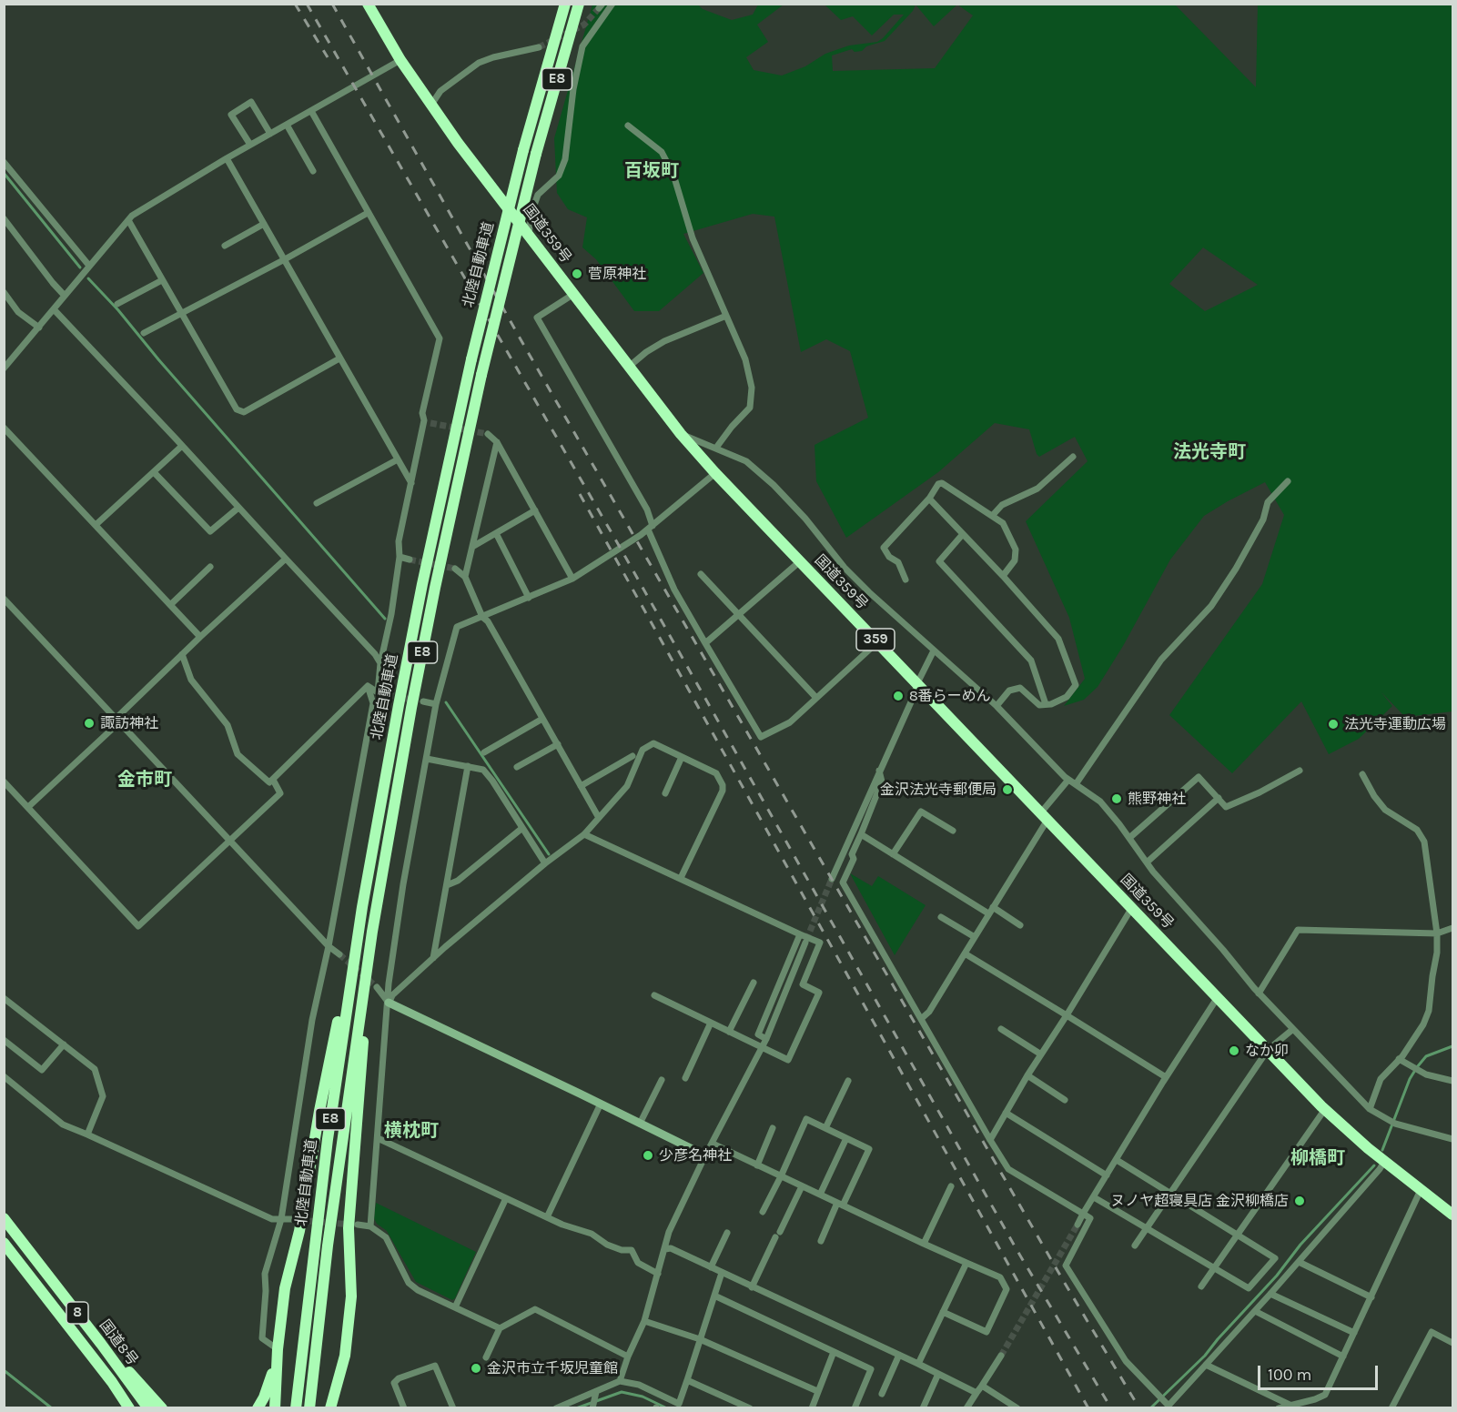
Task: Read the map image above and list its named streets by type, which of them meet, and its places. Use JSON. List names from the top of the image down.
{
  "streets": {
    "highway": [
      "E8",
      "国道359号",
      "北陸自動車道",
      "359",
      "8",
      "国道8号"
    ]
  },
  "districts": [
    "百坂町",
    "法光寺町",
    "金市町",
    "横枕町",
    "柳橋町"
  ],
  "places": [
    "菅原神社",
    "8番らーめん",
    "諏訪神社",
    "法光寺運動広場",
    "金沢法光寺郵便局",
    "熊野神社",
    "なか卯",
    "少彦名神社",
    "ヌノヤ超寝具店 金沢柳橋店",
    "金沢市立千坂児童館"
  ],
  "scale_bar": "100 m"
}
